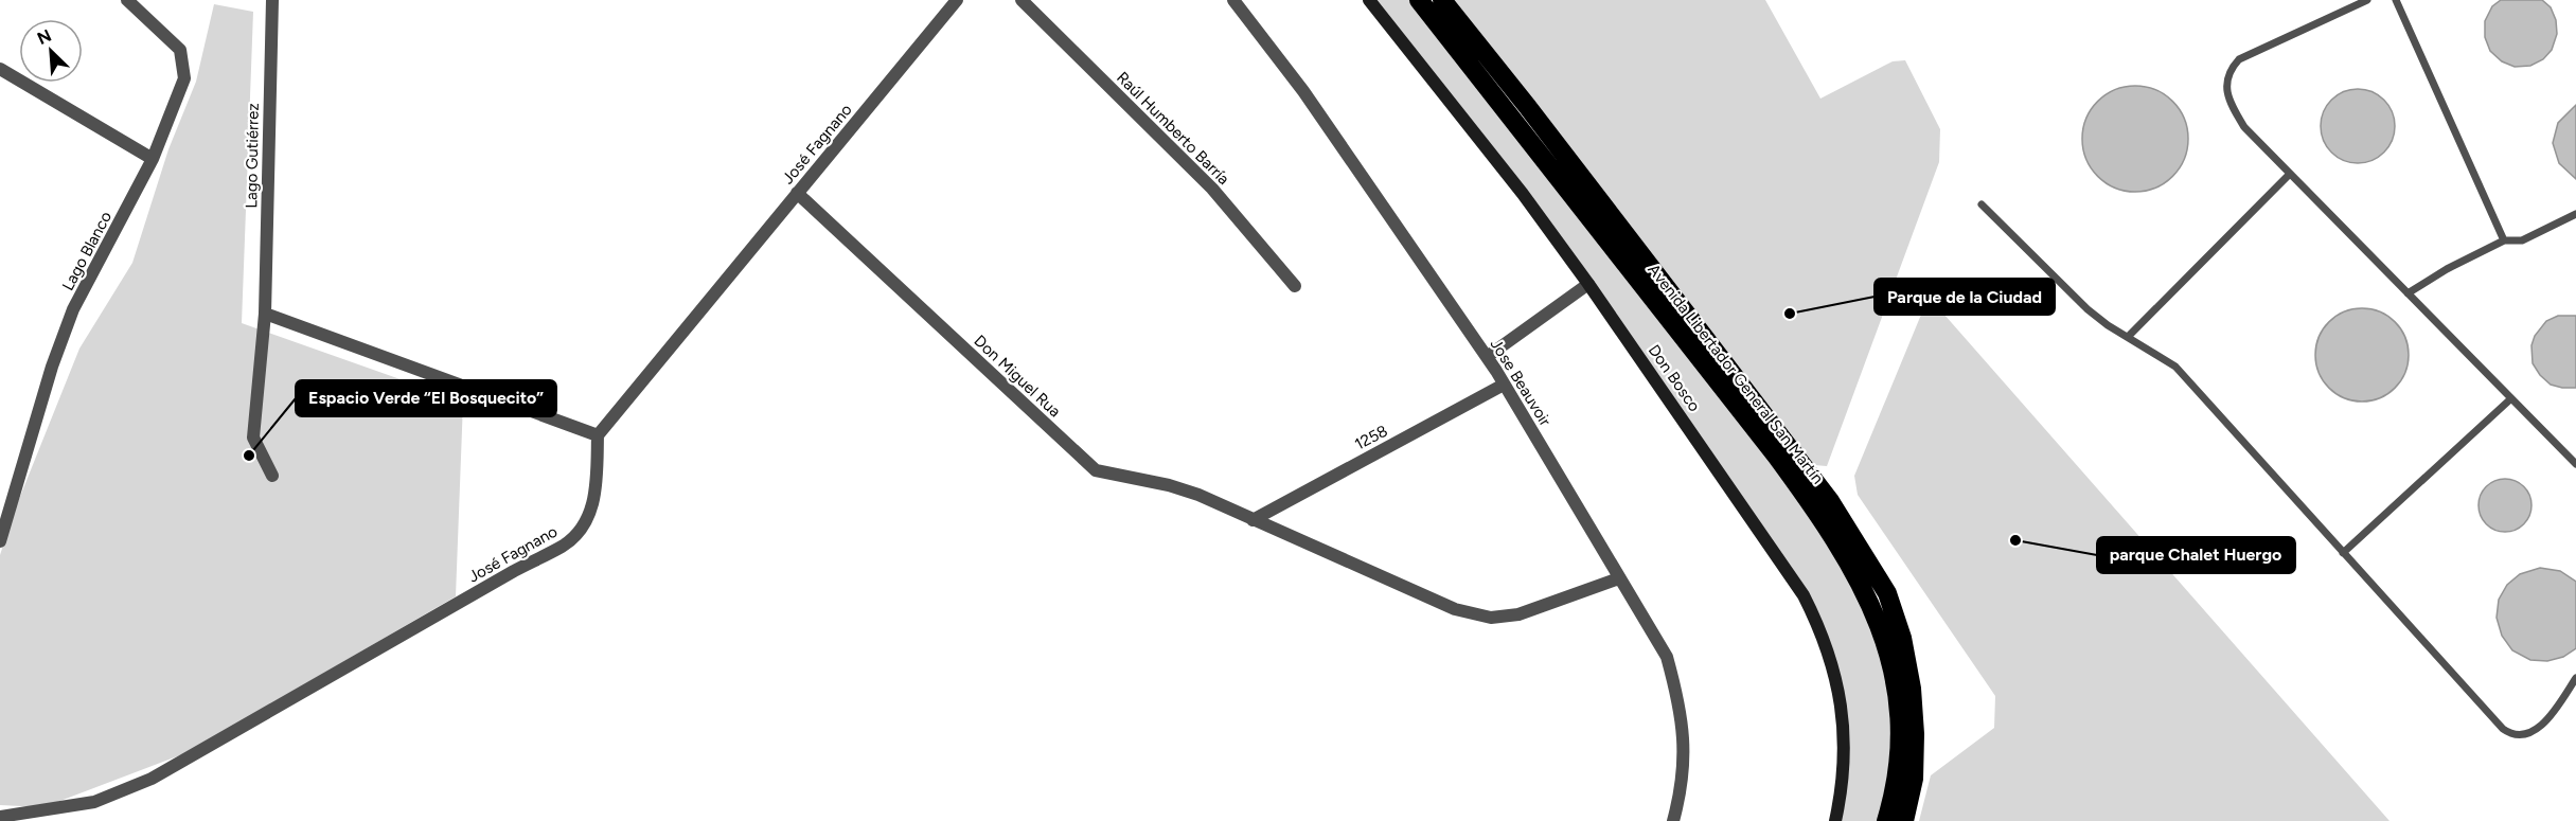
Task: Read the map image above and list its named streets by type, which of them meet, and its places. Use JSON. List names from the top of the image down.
{
  "streets": {
    "highway": ["Avenida Libertador General San Martín"],
    "main road": ["Don Bosco"],
    "street": [
      "Raúl Humberto Barría",
      "José Fagnano",
      "Lago Gutiérrez",
      "Lago Blanco",
      "Don Miguel Rua",
      "Jose Beauvoir",
      "1258"
    ]
  },
  "crossings": [
    ["José Fagnano", "Don Miguel Rua"],
    ["Don Miguel Rua", "Jose Beauvoir"],
    ["Don Miguel Rua", "1258"],
    ["Jose Beauvoir", "1258"]
  ],
  "places": ["Parque de la Ciudad", "Espacio Verde “El Bosquecito”", "parque Chalet Huergo"],
  "north": "top left"
}
